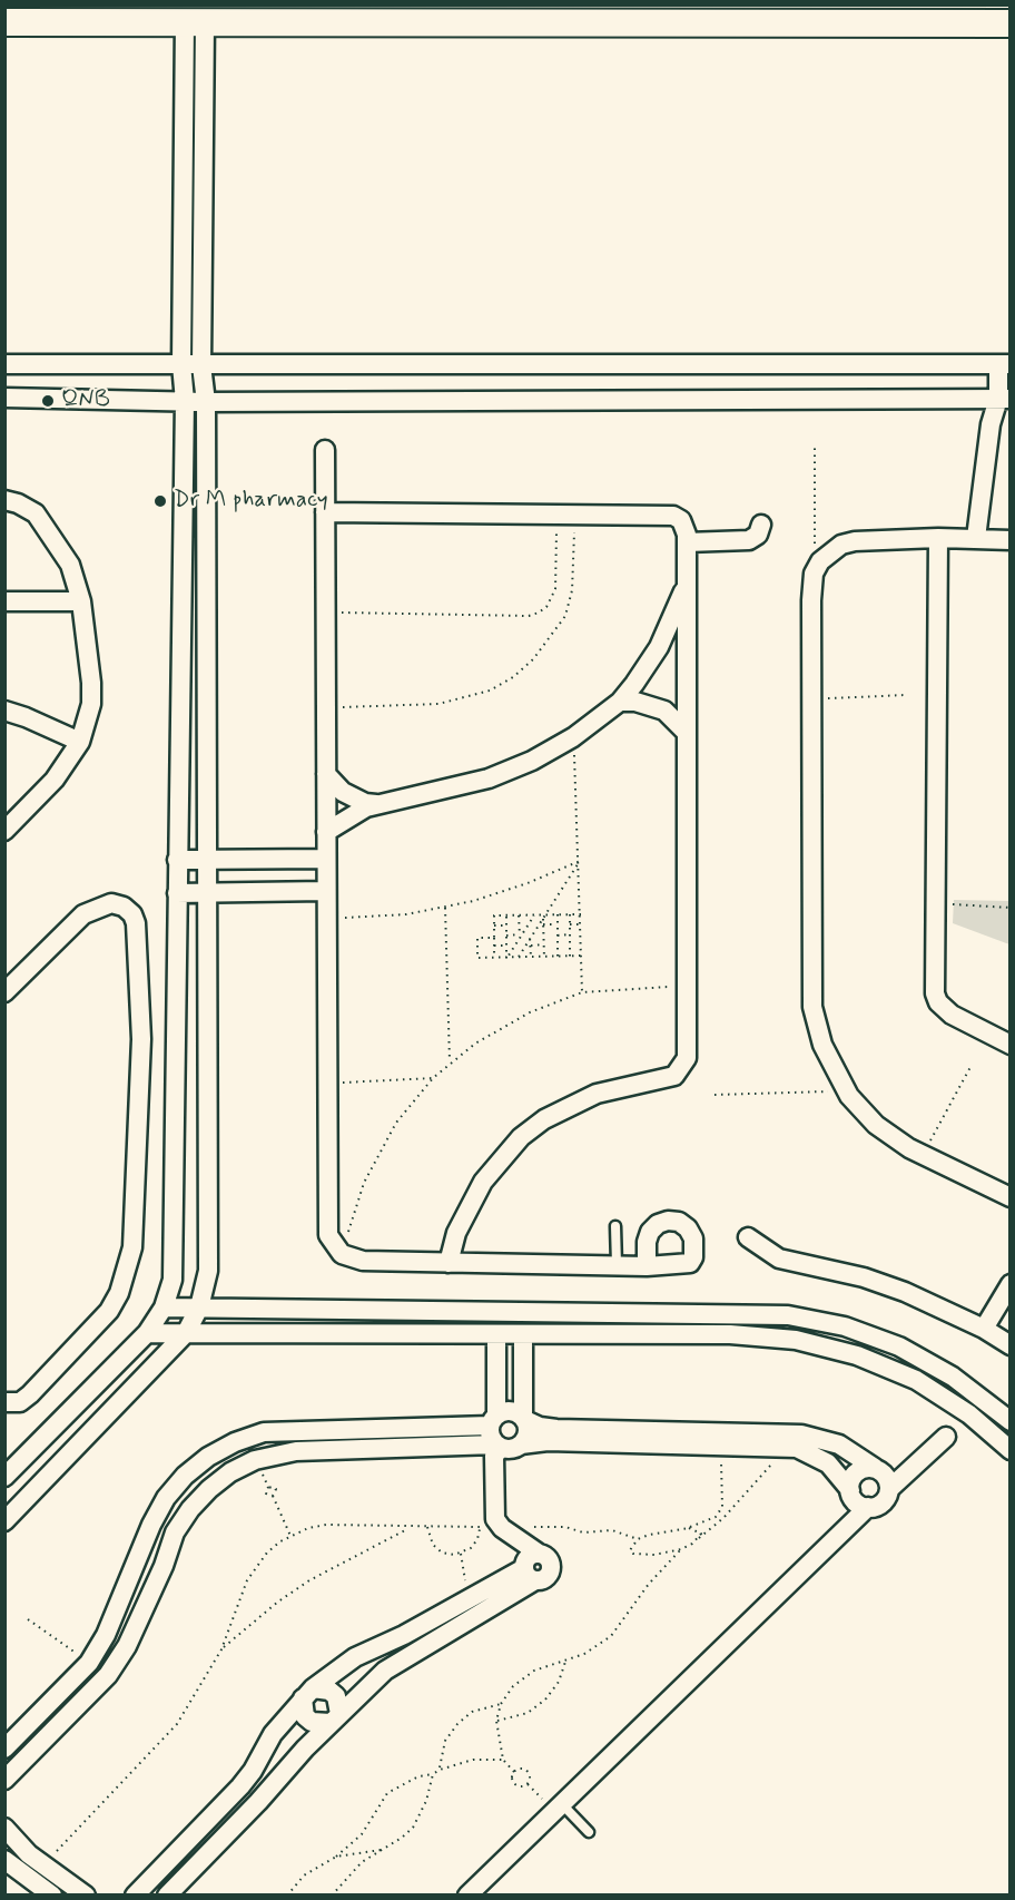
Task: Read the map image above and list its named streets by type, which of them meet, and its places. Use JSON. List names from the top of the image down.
{
  "places": ["QNB", "Dr M pharmacy"]
}
